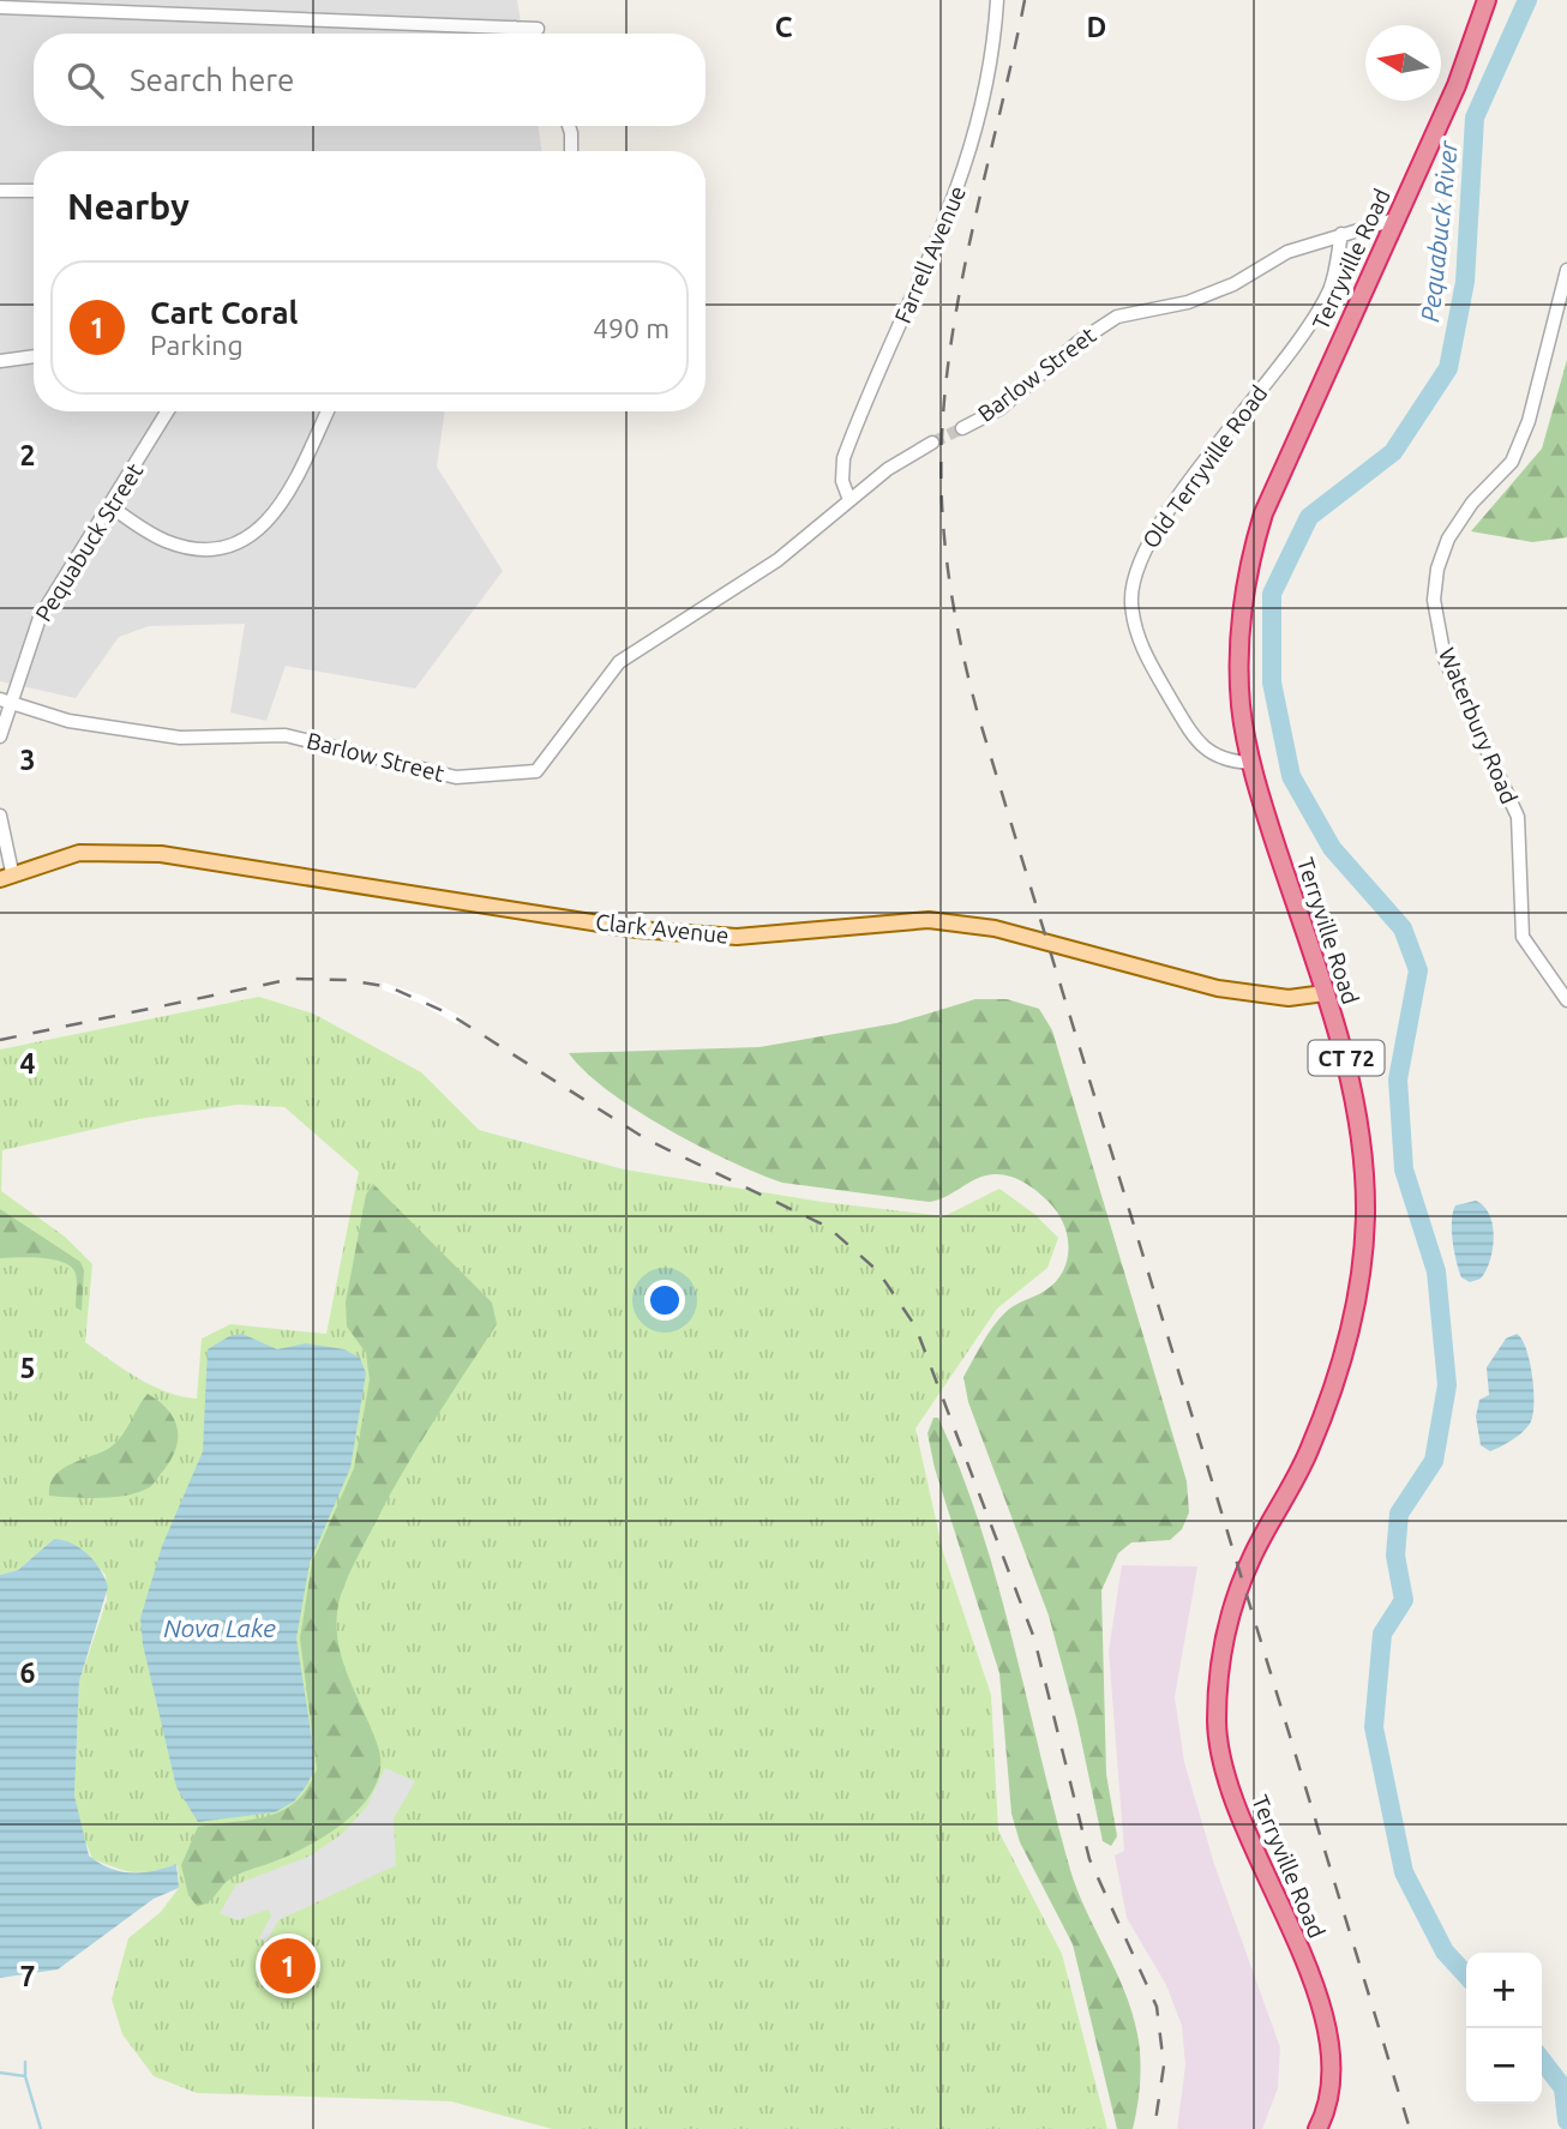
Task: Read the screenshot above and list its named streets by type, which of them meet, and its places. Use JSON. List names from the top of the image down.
{
  "streets": {
    "highway": ["Terryville Road", "CT 72"],
    "main road": ["Clark Avenue"],
    "street": [
      "Farrell Avenue",
      "Barlow Street",
      "Old Terryville Road",
      "Pequabuck Street",
      "Waterbury Road"
    ]
  },
  "crossings": [
    ["Farrell Avenue", "Barlow Street"],
    ["Terryville Road", "Barlow Street"],
    ["Terryville Road", "Old Terryville Road"],
    ["Terryville Road", "Clark Avenue"],
    ["Barlow Street", "Old Terryville Road"],
    ["Barlow Street", "Pequabuck Street"]
  ],
  "water": ["Pequabuck River", "Nova Lake"],
  "north": "left",
  "page": {
    "search": "Search here",
    "heading": "Nearby",
    "list": [
      {
        "mark": "1",
        "name": "Cart Coral",
        "note": "Parking",
        "value": "490 m"
      }
    ],
    "pins": "1",
    "map_buttons": ["+", "−"]
  },
  "grid": {
    "columns": ["C", "D"],
    "rows": [
      "2",
      "3",
      "4",
      "5",
      "6",
      "7"
    ]
  }
}
